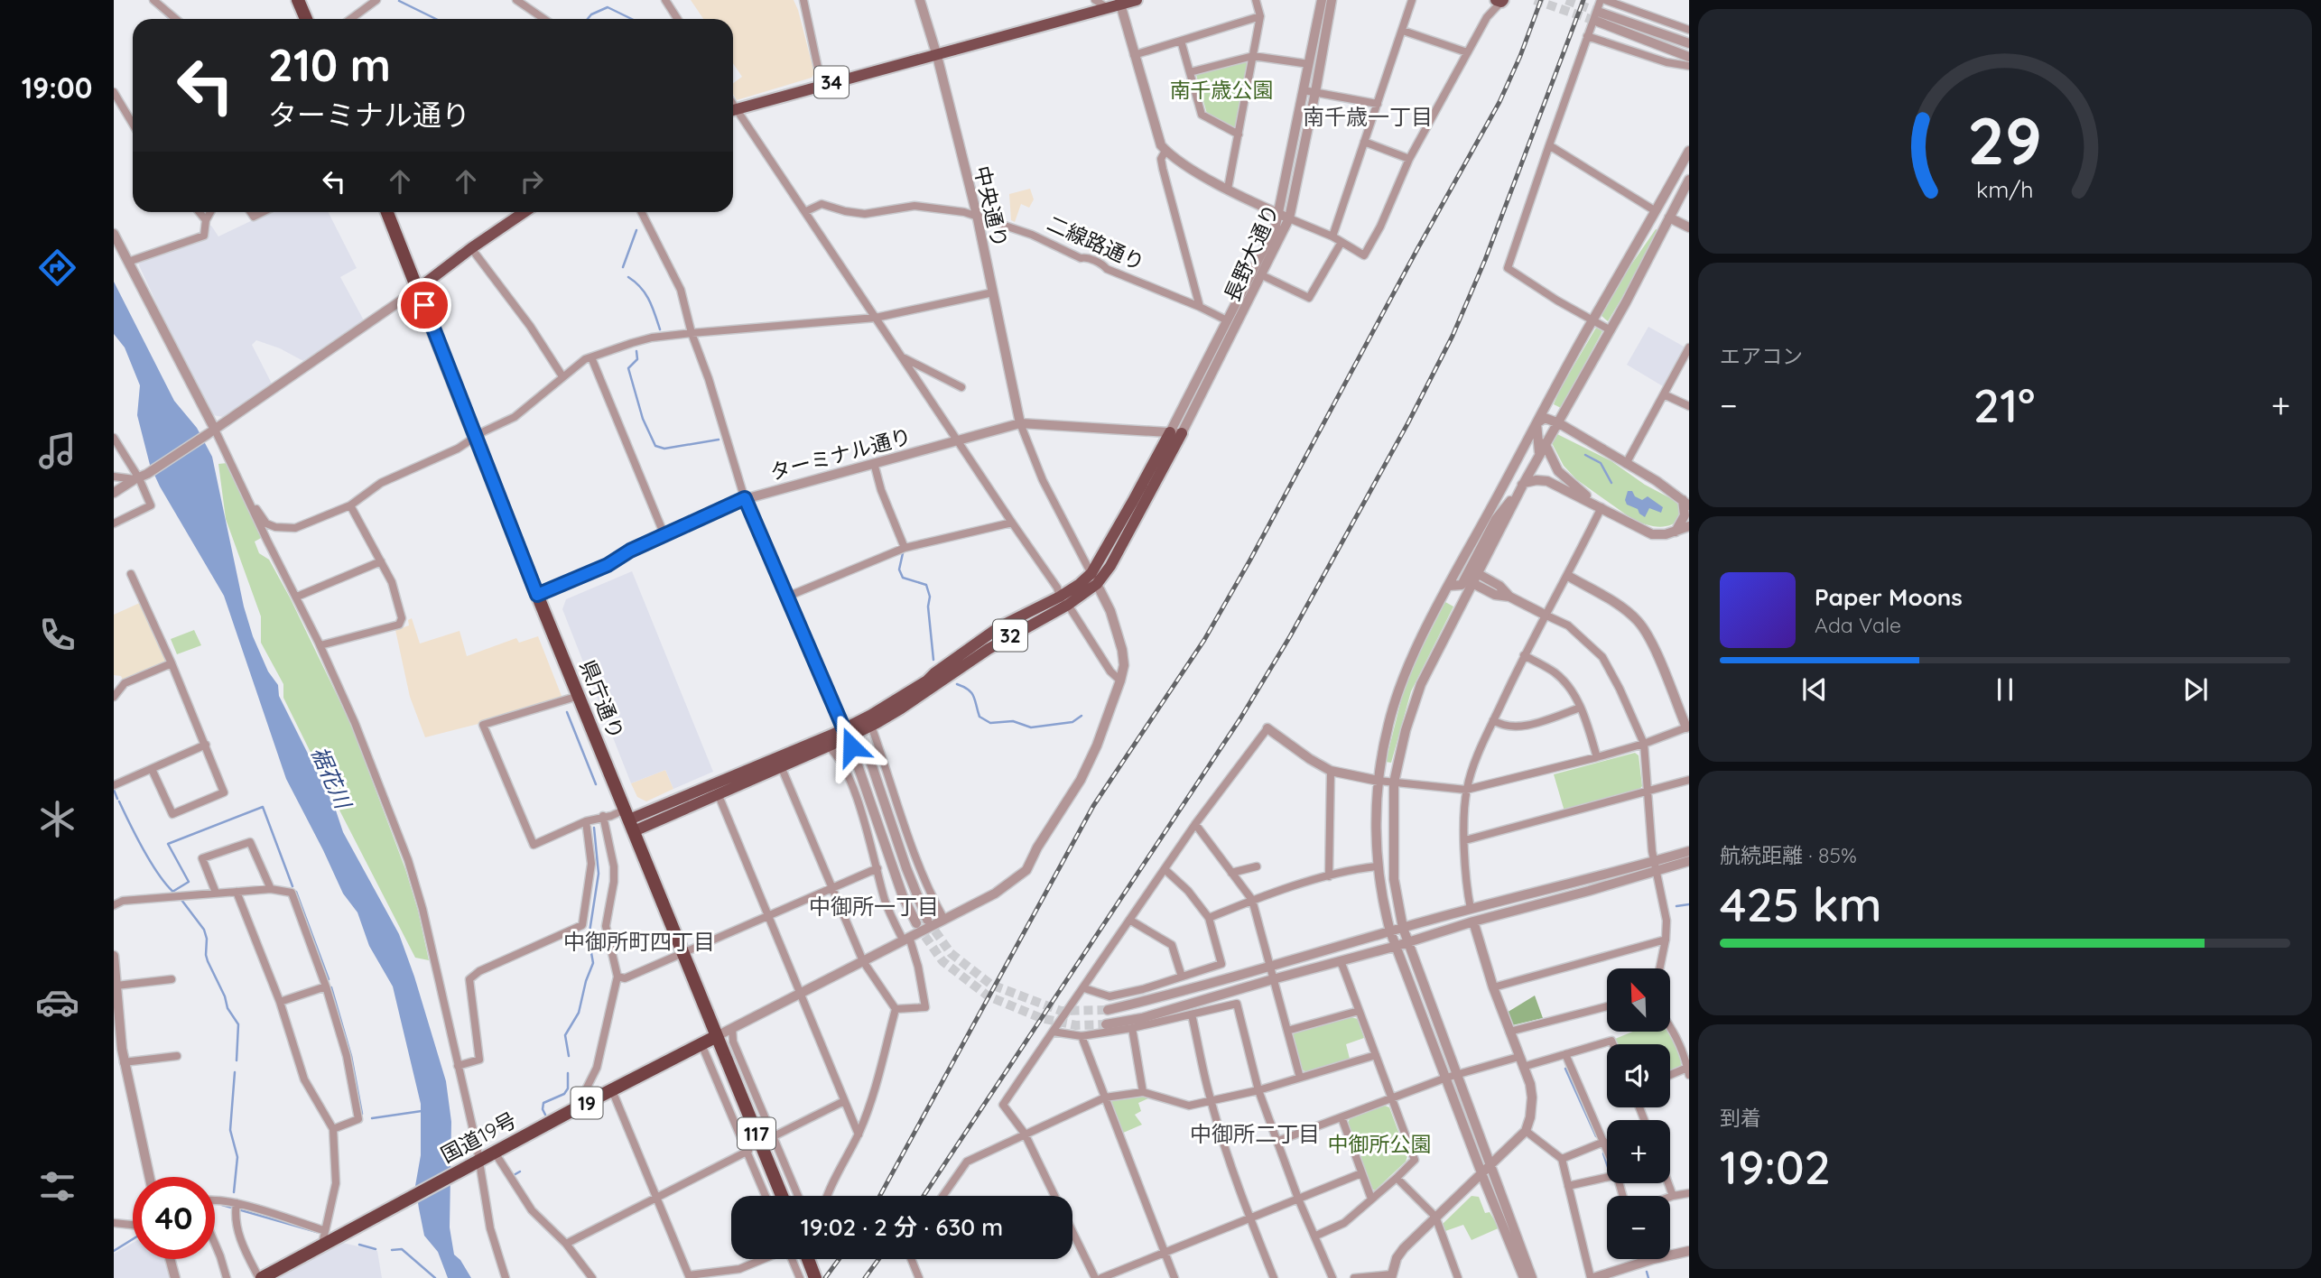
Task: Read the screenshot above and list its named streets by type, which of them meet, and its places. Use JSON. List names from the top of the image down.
{
  "streets": {
    "highway": [
      "県庁通り",
      "19",
      "117",
      "国道19号"
    ],
    "main road": ["34", "32"],
    "street": [
      "中央通り",
      "二線路通り",
      "長野大通り",
      "ターミナル通り"
    ]
  },
  "crossings": [
    ["34", "中央通り"],
    ["中央通り", "二線路通り"],
    ["中央通り", "ターミナル通り"],
    ["二線路通り", "長野大通り"],
    ["長野大通り", "ターミナル通り"],
    ["長野大通り", "32"],
    ["ターミナル通り", "32"],
    ["ターミナル通り", "県庁通り"],
    ["32", "県庁通り"],
    ["県庁通り", "国道19号"]
  ],
  "districts": [
    "南千歳一丁目",
    "中御所一丁目",
    "中御所町四丁目",
    "中御所二丁目"
  ],
  "water": ["裾花川"],
  "parks": ["南千歳公園", "中御所公園"],
  "north": "top left",
  "page": {
    "tabs": "19:00",
    "turn": ["210 m", "ターミナル通り"],
    "tile": [
      "エアコン",
      ["航続距離 · 85%", "425 km"],
      ["到着", "19:02"]
    ],
    "heat": ["−", "21°", "+"],
    "song": ["Paper Moons", "Ada Vale"],
    "map_buttons": ["+", "−"],
    "limit": "40",
    "trip": "19:02 · 2 分 · 630 m",
    "gauge": ["29", "km/h"]
  }
}
